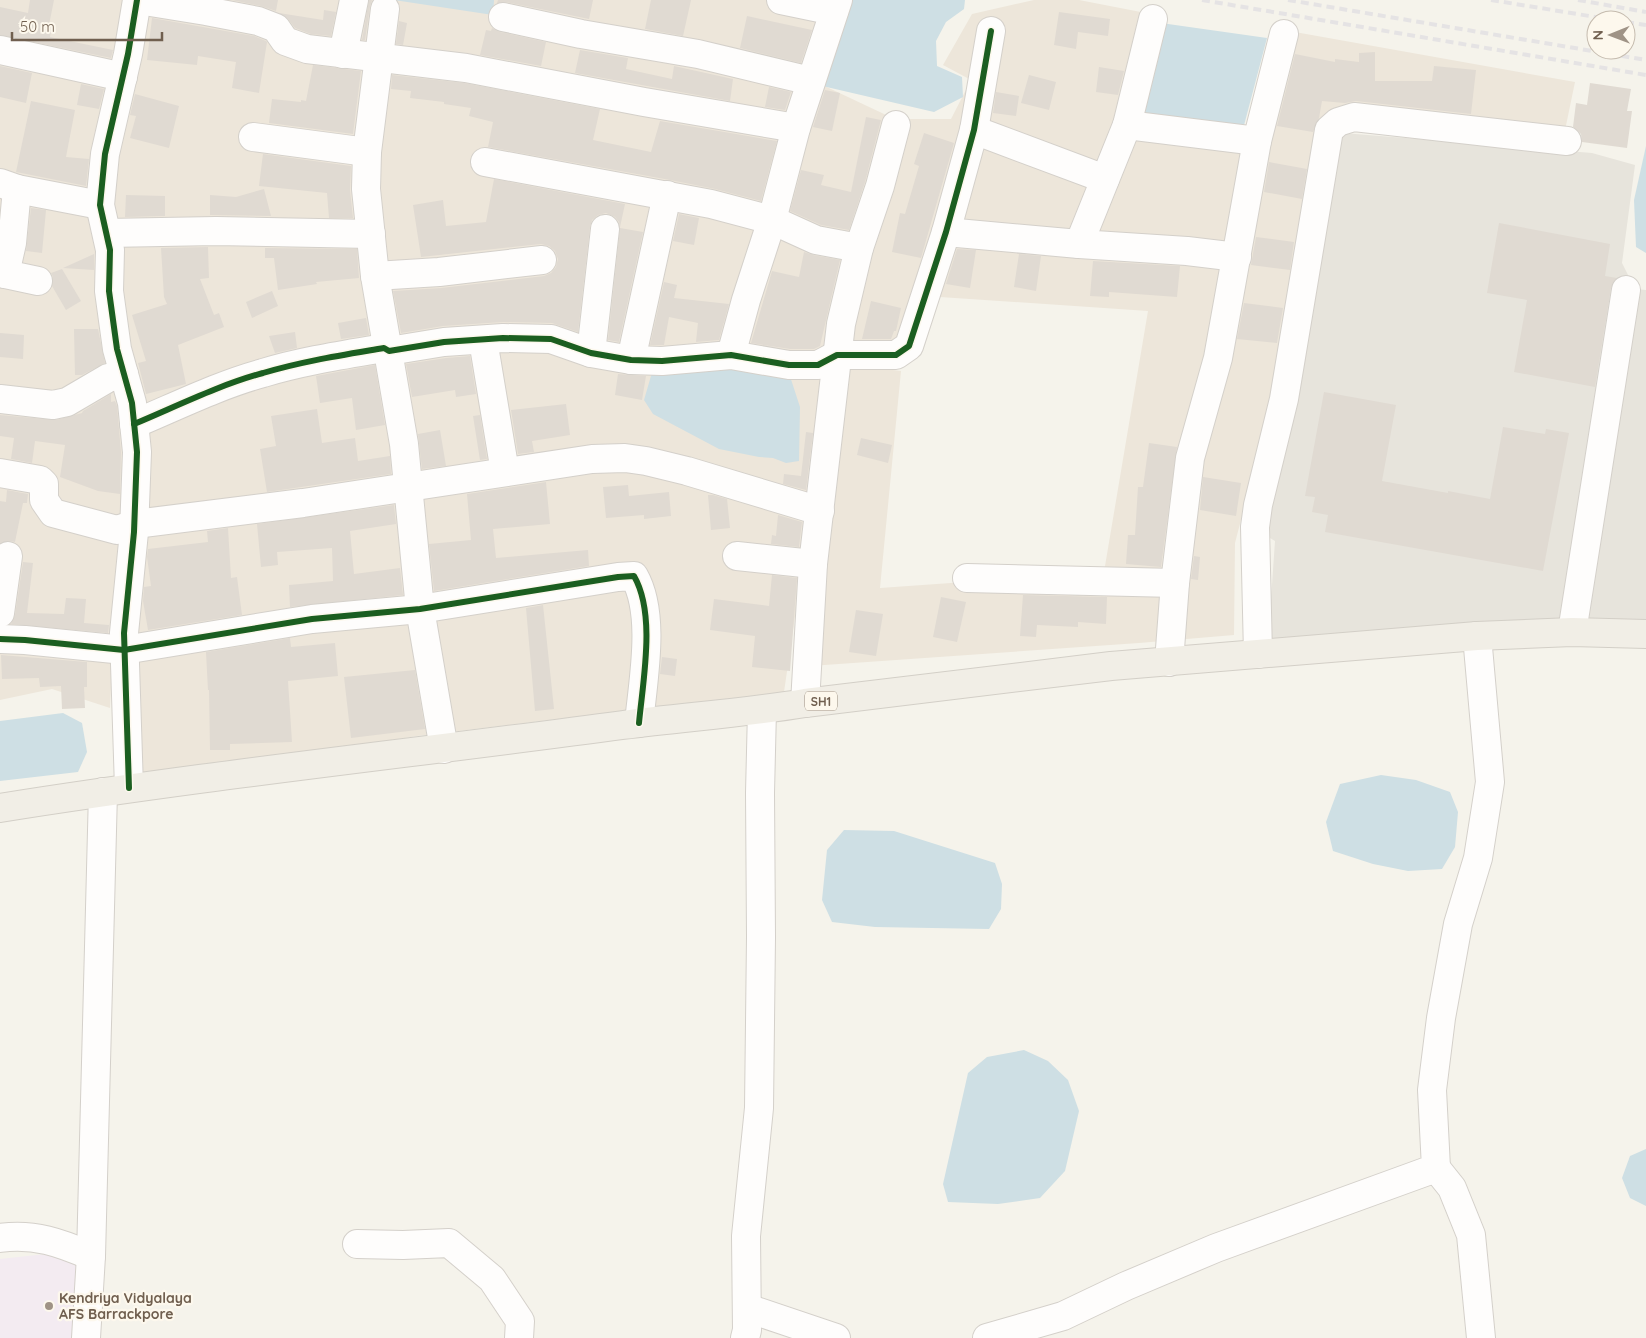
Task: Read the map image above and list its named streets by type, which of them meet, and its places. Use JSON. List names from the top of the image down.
{
  "streets": {
    "main road": ["SH1"]
  },
  "places": ["Kendriya Vidyalaya AFS Barrackpore"],
  "scale_bar": "50 m",
  "north": "left"
}
